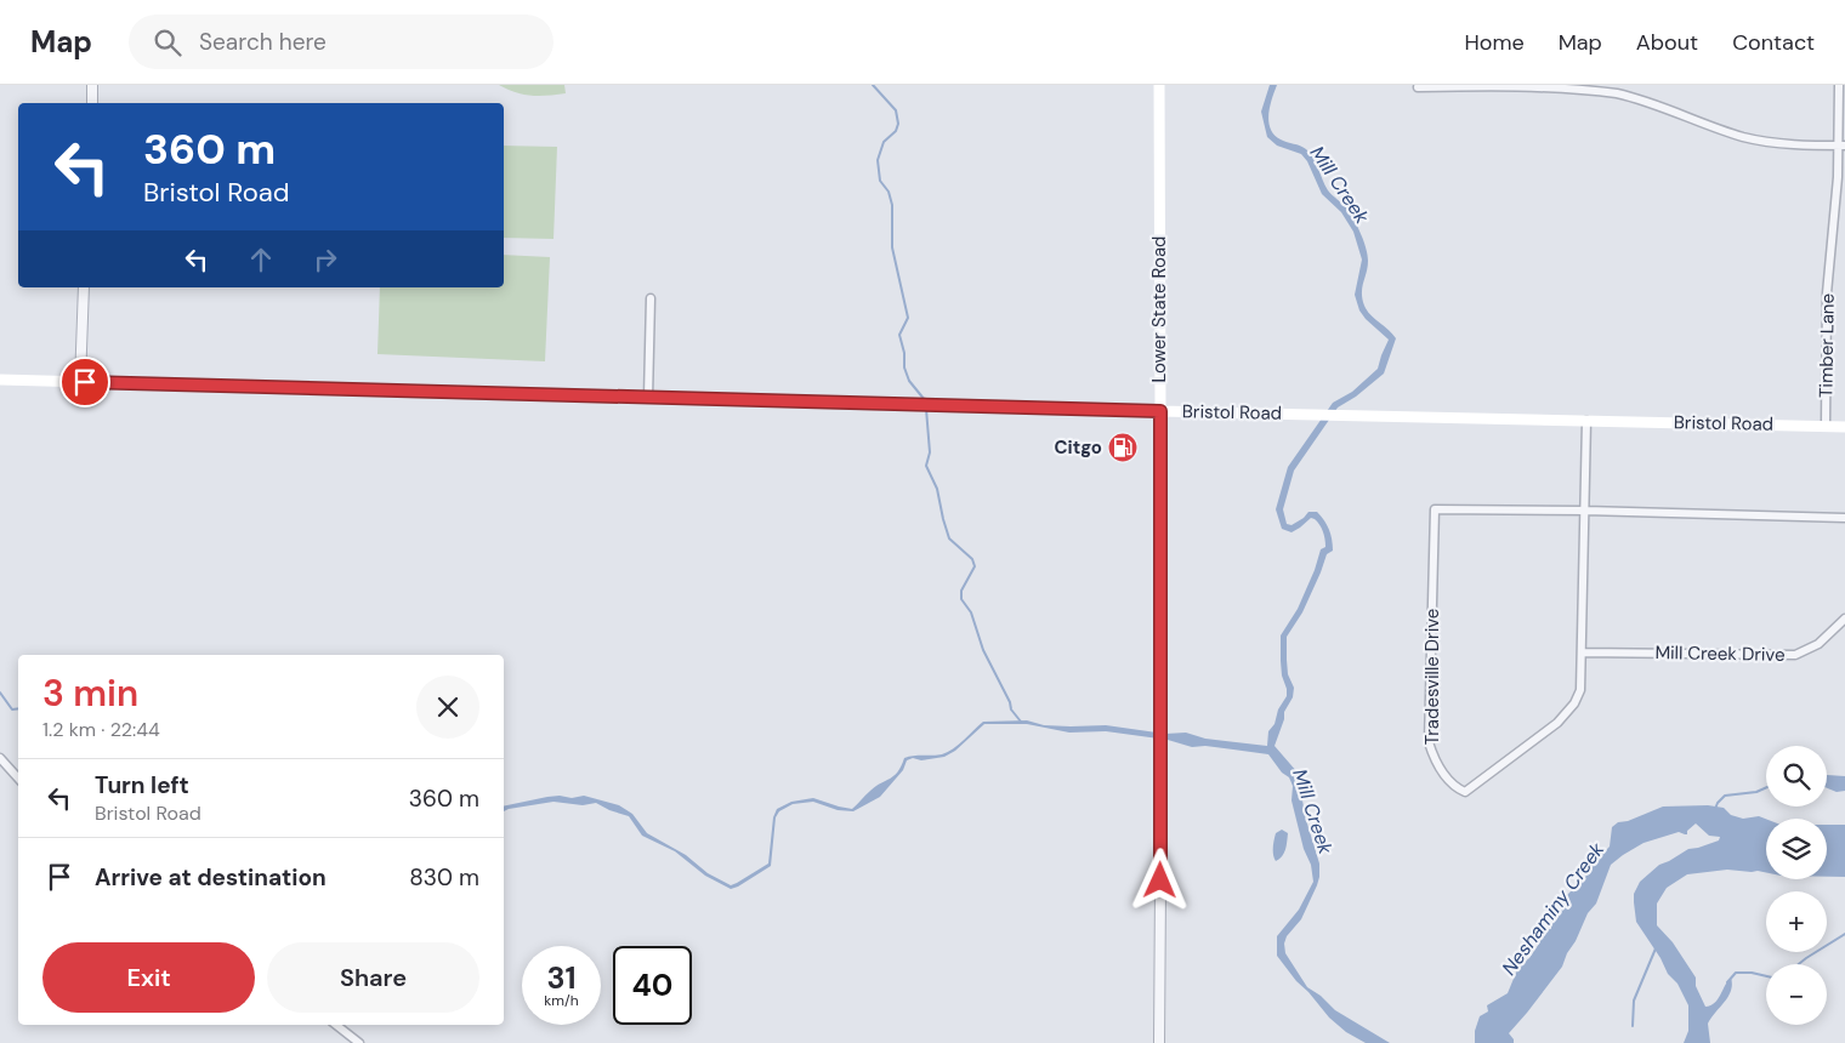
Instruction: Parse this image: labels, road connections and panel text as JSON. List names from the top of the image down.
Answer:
{
  "streets": {
    "main road": ["Lower State Road", "Bristol Road"],
    "street": ["Timber Lane", "Mill Creek Drive", "Tradesville Drive"]
  },
  "crossings": [
    ["Lower State Road", "Bristol Road"],
    ["Timber Lane", "Bristol Road"],
    ["Bristol Road", "Tradesville Drive"],
    ["Mill Creek Drive", "Tradesville Drive"]
  ],
  "water": ["Mill Creek", "Neshaminy Creek"],
  "places": {
    "fuel station": ["Citgo"]
  },
  "page": {
    "header": "Map",
    "search": "Search here",
    "nav": [
      "Home",
      "Map",
      "About",
      "Contact"
    ],
    "turn": ["360 m", "Bristol Road"],
    "heading": ["3 min", "1.2 km · 22:44"],
    "map_buttons": ["+", "−"],
    "list": [
      {
        "name": "Turn left",
        "note": "Bristol Road",
        "value": "360 m"
      },
      {
        "name": "Arrive at destination",
        "value": "830 m"
      }
    ],
    "buttons": ["Exit", "Share"],
    "speed": "31 km/h",
    "limit": "40"
  }
}
